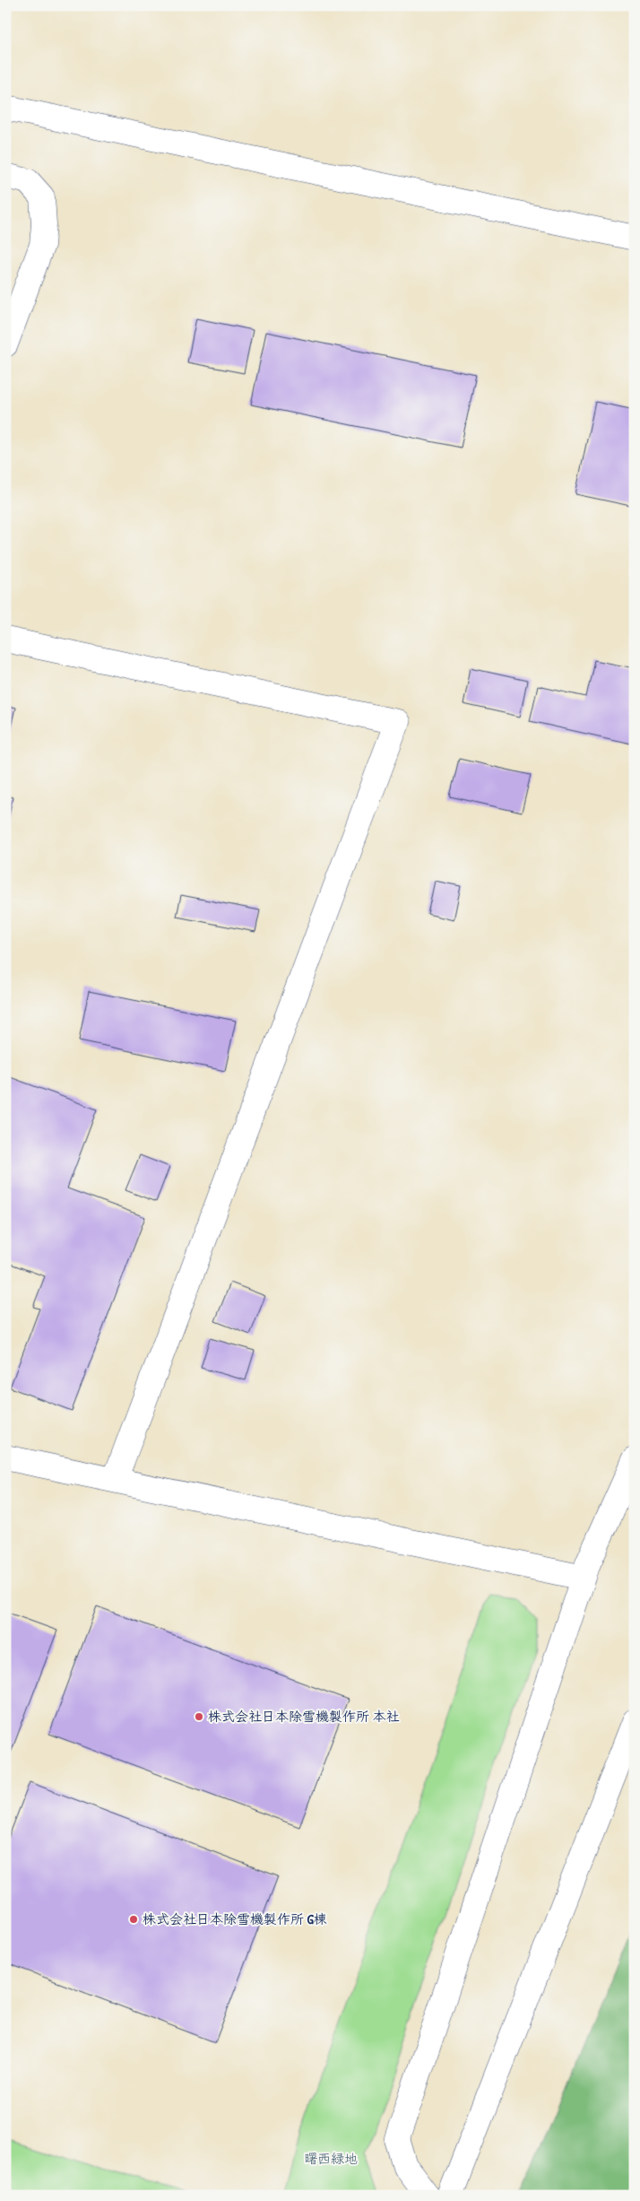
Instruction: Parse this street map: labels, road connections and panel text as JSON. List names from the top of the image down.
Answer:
{
  "parks": ["曙西緑地"],
  "places": ["株式会社日本除雪機製作所 本社", "株式会社日本除雪機製作所 G棟"]
}
